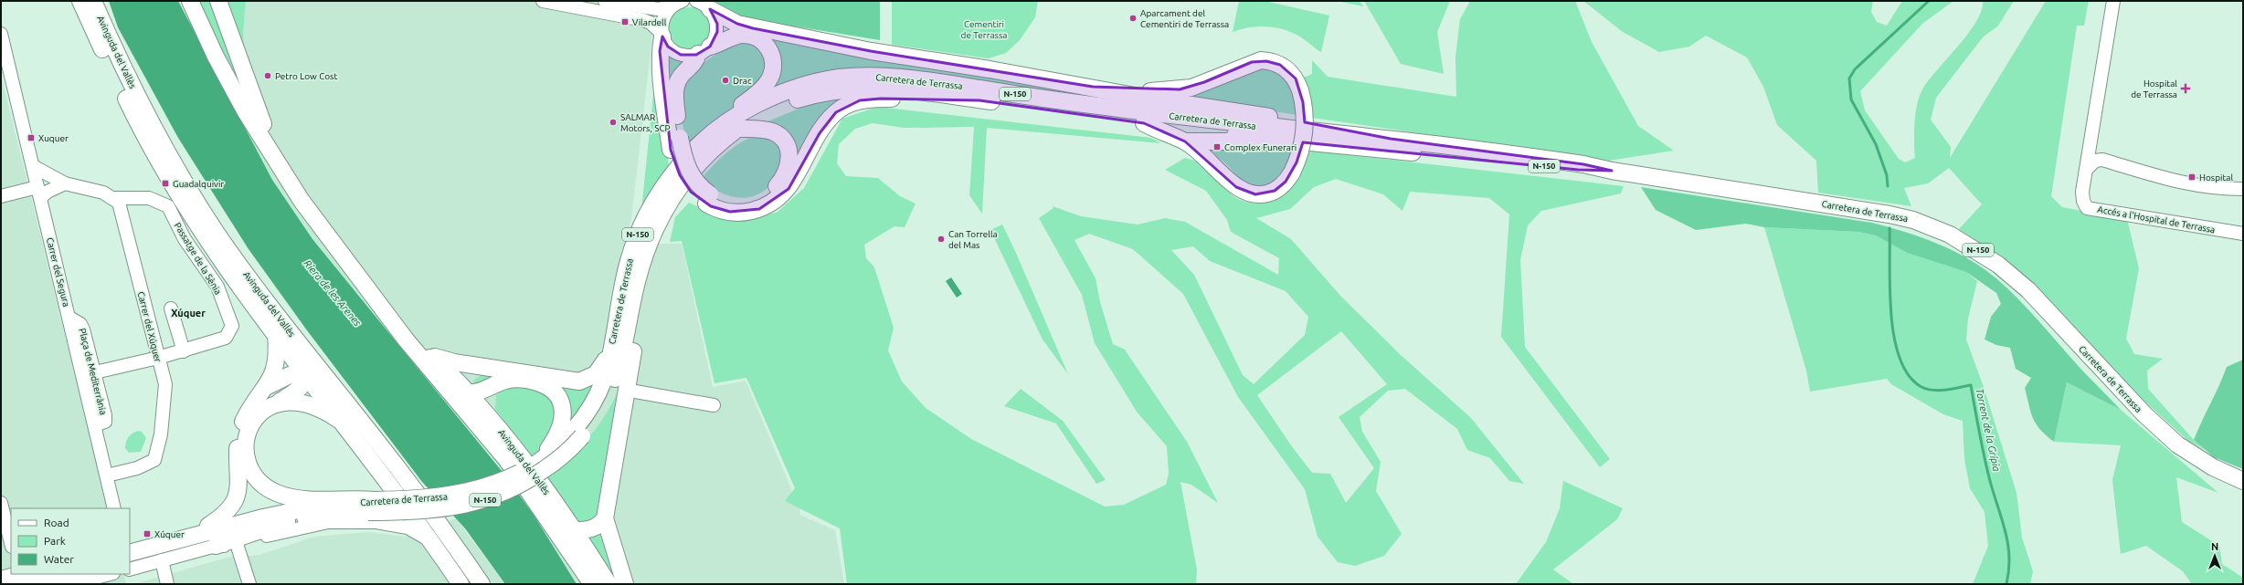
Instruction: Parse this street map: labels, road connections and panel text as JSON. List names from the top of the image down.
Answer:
{
  "streets": {
    "main road": ["Avinguda del Vallès", "Carretera de Terrassa", "N-150"],
    "street": [
      "Accés a l'Hospital de Terrassa",
      "Passatge de la Sènia",
      "Carrer del Segura",
      "Carrer del Xúquer",
      "Plaça de Mediterrània"
    ]
  },
  "crossings": [
    ["Passatge de la Sènia", "Carrer del Xúquer"],
    ["Passatge de la Sènia", "Plaça de Mediterrània"],
    ["Carrer del Segura", "Carrer del Xúquer"],
    ["Carrer del Segura", "Plaça de Mediterrània"]
  ],
  "districts": ["Xúquer"],
  "water": ["Riera de les Arenes", "Torrent de la Grípia"],
  "parks": ["Cementiri de Terrassa"],
  "places": {
    "other": [
      "Aparcament del Cementiri de Terrassa",
      "Petro Low Cost",
      "Drac",
      "SALMAR Motors, SCP",
      "Can Torrella del Mas"
    ],
    "transit": [
      "Vilardell",
      "Xuquer",
      "Complex Funerari",
      "Hospital",
      "Guadalquivir",
      "Xúquer"
    ],
    "health": ["Hospital de Terrassa"]
  },
  "legend": ["Road", "Park", "Water"],
  "north": "top"
}
